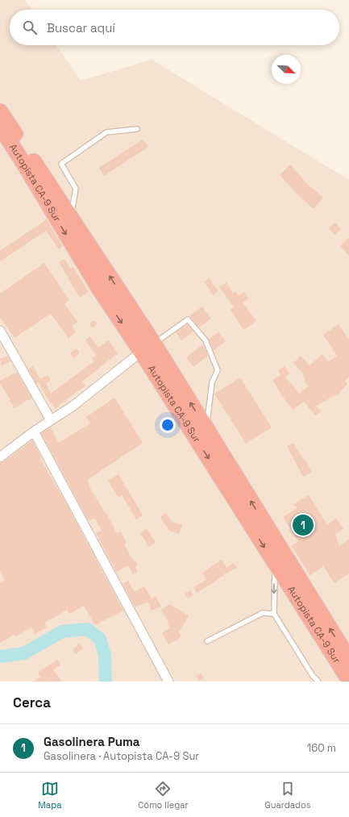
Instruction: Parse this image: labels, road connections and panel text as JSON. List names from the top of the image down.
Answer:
{
  "streets": {
    "highway": ["Autopista CA-9 Sur"]
  },
  "north": "bottom right",
  "page": {
    "search": "Buscar aquí",
    "pins": "1",
    "heading": "Cerca",
    "list": [
      {
        "mark": "1",
        "name": "Gasolinera Puma",
        "note": "Gasolinera · Autopista CA-9 Sur",
        "value": "160 m"
      }
    ],
    "nav": ["Mapa", "Cómo llegar", "Guardados"]
  }
}
